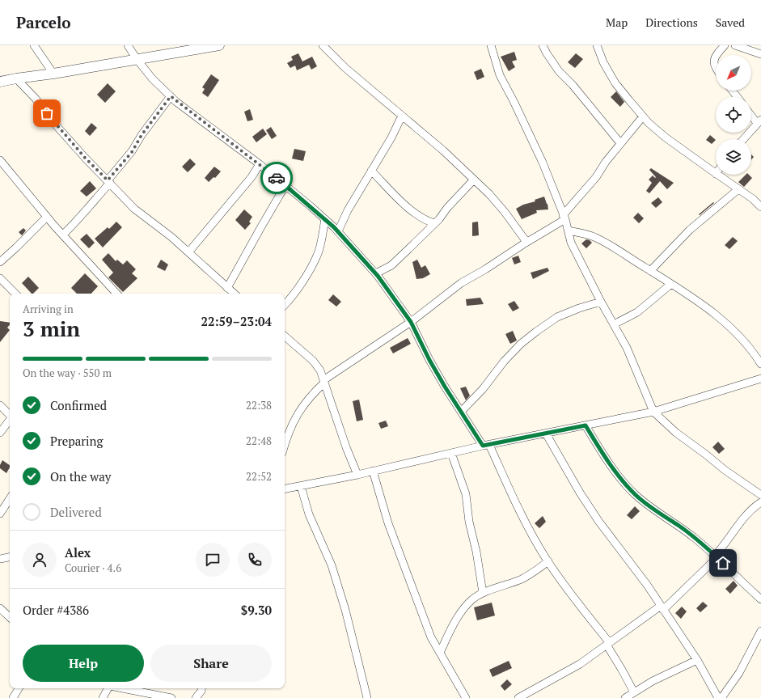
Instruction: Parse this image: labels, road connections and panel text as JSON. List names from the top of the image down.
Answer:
{
  "north": "bottom left",
  "page": {
    "header": "Parcelo",
    "nav": ["Map", "Directions", "Saved"],
    "heading": ["3 min", "Arriving in", "22:59–23:04"],
    "panel": [
      "Alex",
      "Courier · 4.6",
      "Order #4386",
      "$9.30"
    ],
    "bar": "On the way · 550 m",
    "list": [
      ["Confirmed", "22:38"],
      ["Preparing", "22:48"],
      ["On the way", "22:52"],
      "Delivered"
    ],
    "buttons": ["Help", "Share"]
  }
}
